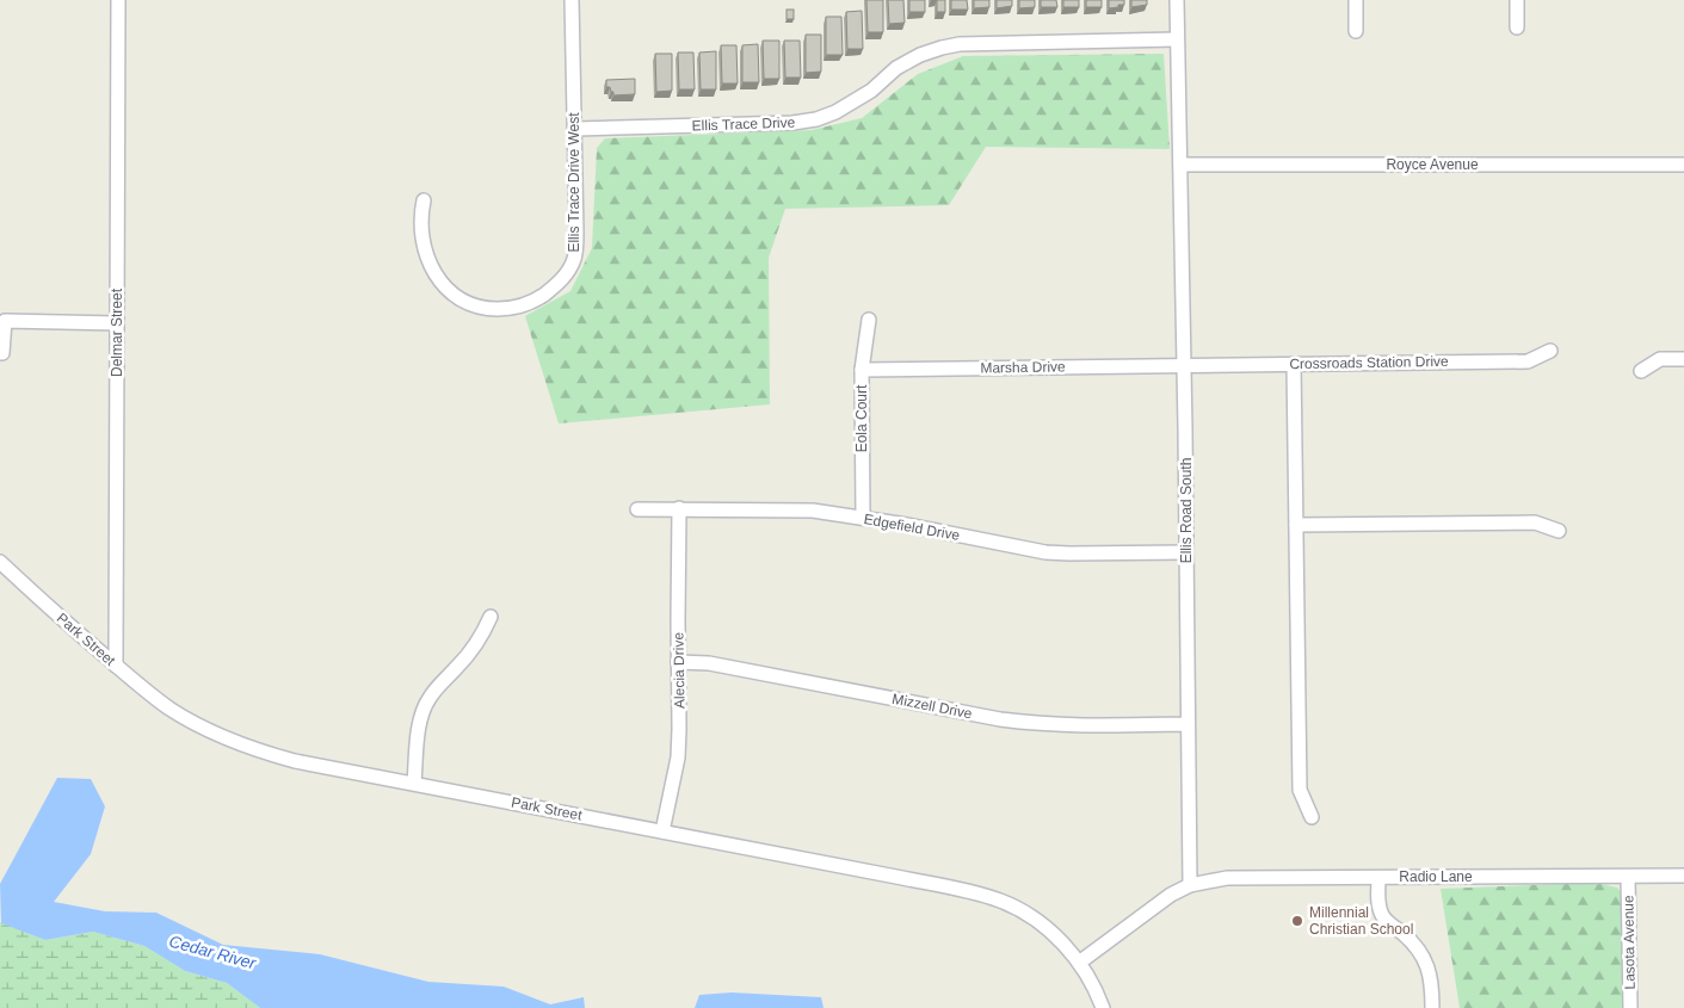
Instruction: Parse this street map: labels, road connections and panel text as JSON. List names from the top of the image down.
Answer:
{
  "streets": {
    "street": [
      "Ellis Trace Drive",
      "Royce Avenue",
      "Ellis Trace Drive West",
      "Delmar Street",
      "Crossroads Station Drive",
      "Marsha Drive",
      "Eola Court",
      "Ellis Road South",
      "Edgefield Drive",
      "Park Street",
      "Alecia Drive",
      "Mizzell Drive",
      "Radio Lane",
      "Lasota Avenue"
    ]
  },
  "crossings": [
    ["Ellis Trace Drive", "Ellis Trace Drive West"],
    ["Ellis Trace Drive", "Ellis Road South"],
    ["Royce Avenue", "Ellis Road South"],
    ["Delmar Street", "Park Street"],
    ["Crossroads Station Drive", "Marsha Drive"],
    ["Crossroads Station Drive", "Ellis Road South"],
    ["Marsha Drive", "Eola Court"],
    ["Marsha Drive", "Ellis Road South"],
    ["Eola Court", "Edgefield Drive"],
    ["Ellis Road South", "Edgefield Drive"],
    ["Ellis Road South", "Mizzell Drive"],
    ["Ellis Road South", "Radio Lane"],
    ["Edgefield Drive", "Alecia Drive"],
    ["Park Street", "Alecia Drive"],
    ["Alecia Drive", "Mizzell Drive"],
    ["Radio Lane", "Lasota Avenue"]
  ],
  "water": ["Cedar River"],
  "places": ["Millennial Christian School"]
}
